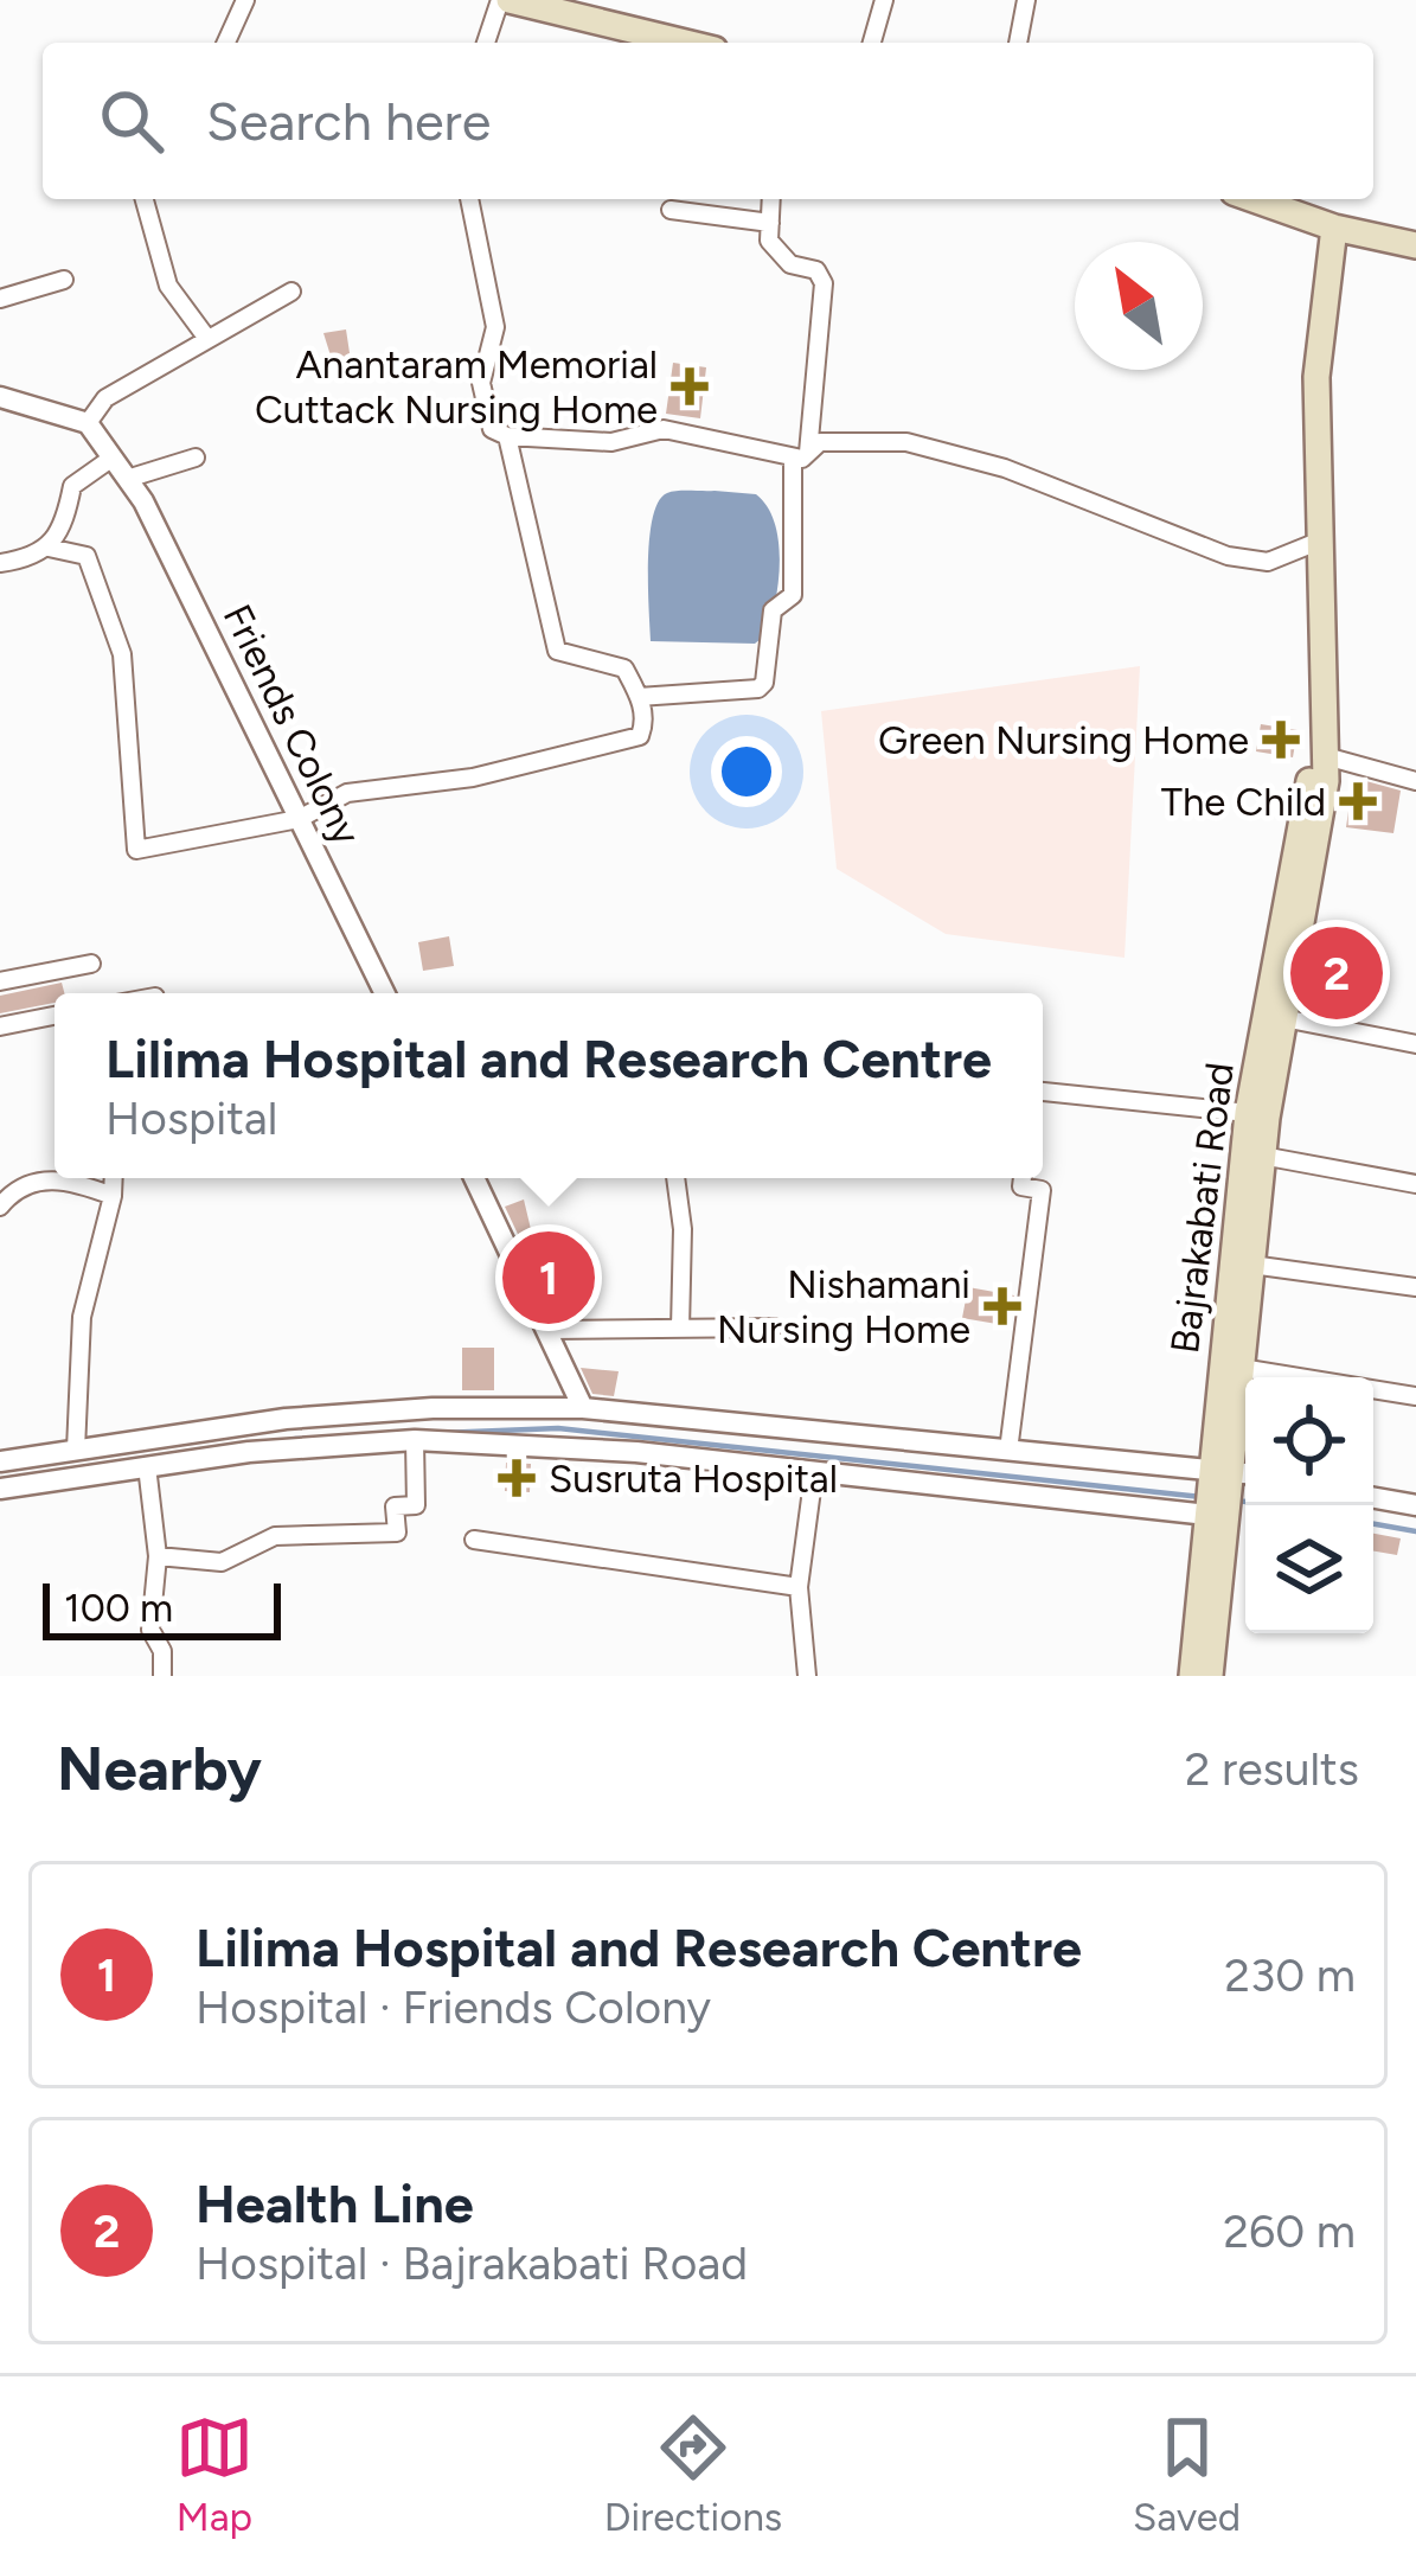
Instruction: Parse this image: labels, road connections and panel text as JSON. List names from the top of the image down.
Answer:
{
  "streets": {
    "main road": ["Bajrakabati Road"],
    "street": ["Friends Colony"]
  },
  "places": {
    "health": [
      "Anantaram Memorial Cuttack Nursing Home",
      "Green Nursing Home",
      "The Child",
      "Nishamani Nursing Home",
      "Susruta Hospital"
    ]
  },
  "scale_bar": "100 m",
  "north": "top left",
  "page": {
    "search": "Search here",
    "pins": ["2", "1"],
    "popup": ["Lilima Hospital and Research Centre", "Hospital"],
    "scale": "100 m",
    "heading": ["Nearby", "2 results"],
    "list": [
      {
        "mark": "1",
        "name": "Lilima Hospital and Research Centre",
        "note": "Hospital · Friends Colony",
        "value": "230 m"
      },
      {
        "mark": "2",
        "name": "Health Line",
        "note": "Hospital · Bajrakabati Road",
        "value": "260 m"
      }
    ],
    "nav": ["Map", "Directions", "Saved"]
  }
}
